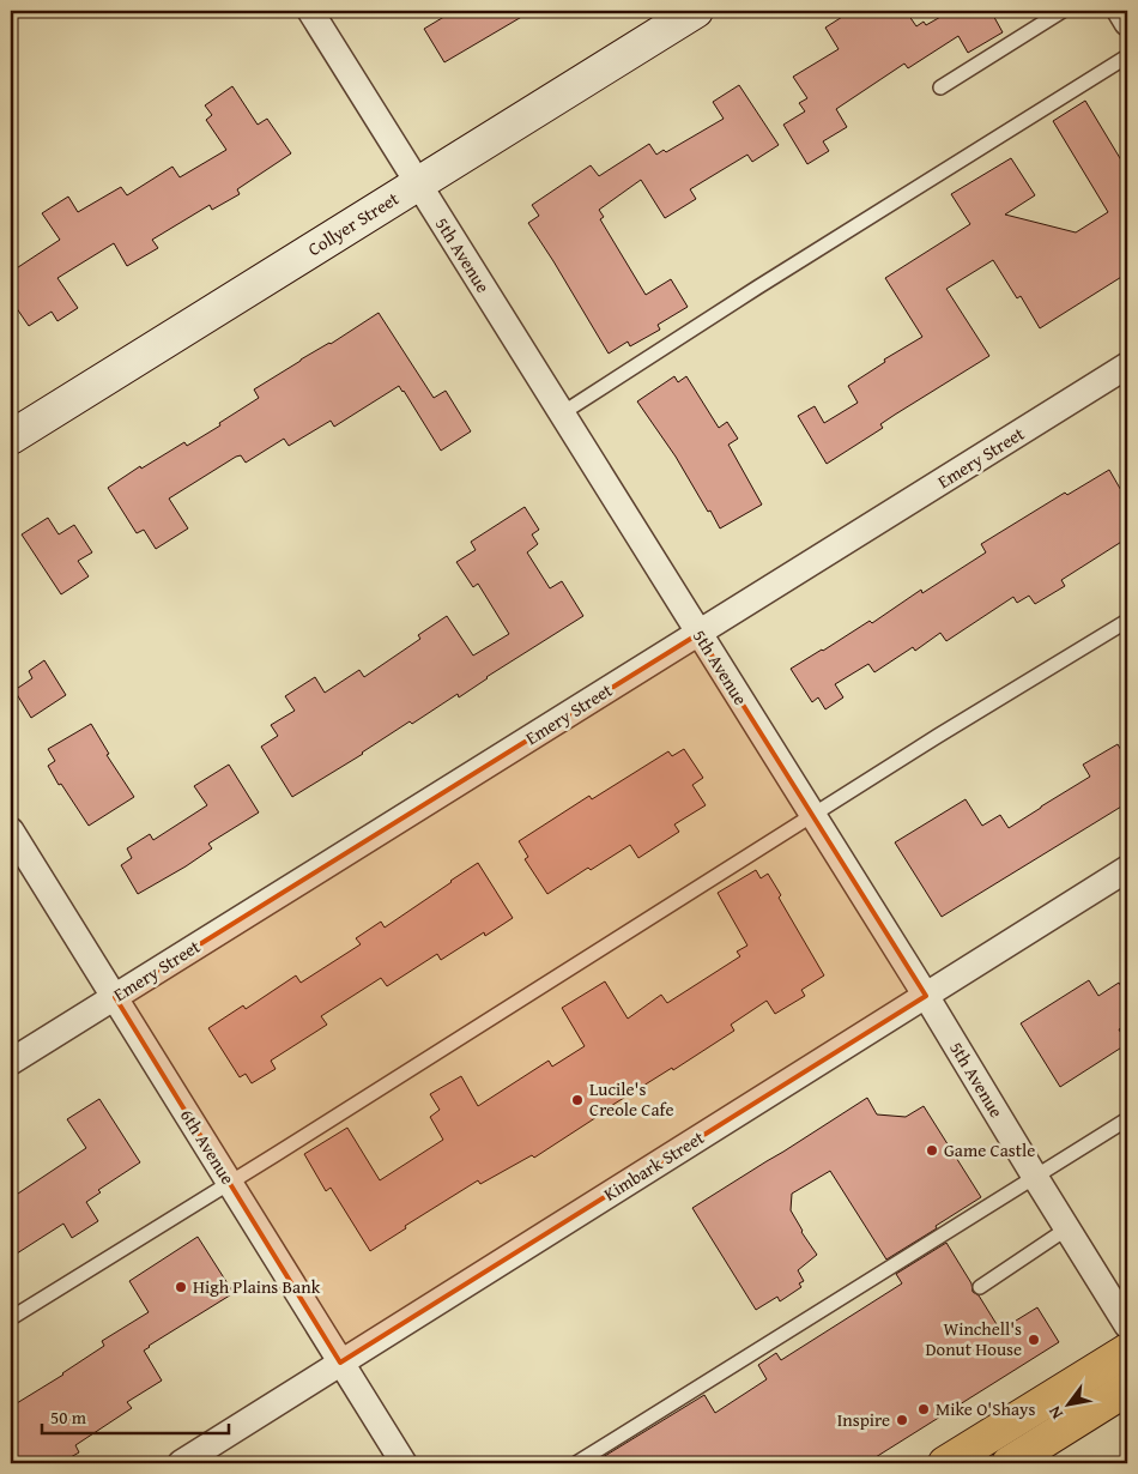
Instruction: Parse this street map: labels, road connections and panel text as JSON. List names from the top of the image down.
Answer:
{
  "streets": {
    "street": [
      "Collyer Street",
      "5th Avenue",
      "Emery Street",
      "6th Avenue",
      "Kimbark Street"
    ]
  },
  "crossings": [
    ["Collyer Street", "5th Avenue"],
    ["5th Avenue", "Emery Street"],
    ["5th Avenue", "Kimbark Street"],
    ["Emery Street", "6th Avenue"],
    ["6th Avenue", "Kimbark Street"]
  ],
  "places": [
    "Lucile's Creole Cafe",
    "Game Castle",
    "High Plains Bank",
    "Winchell's Donut House",
    "Mike O'Shays",
    "Inspire"
  ],
  "scale_bar": "50 m",
  "north": "bottom left"
}
